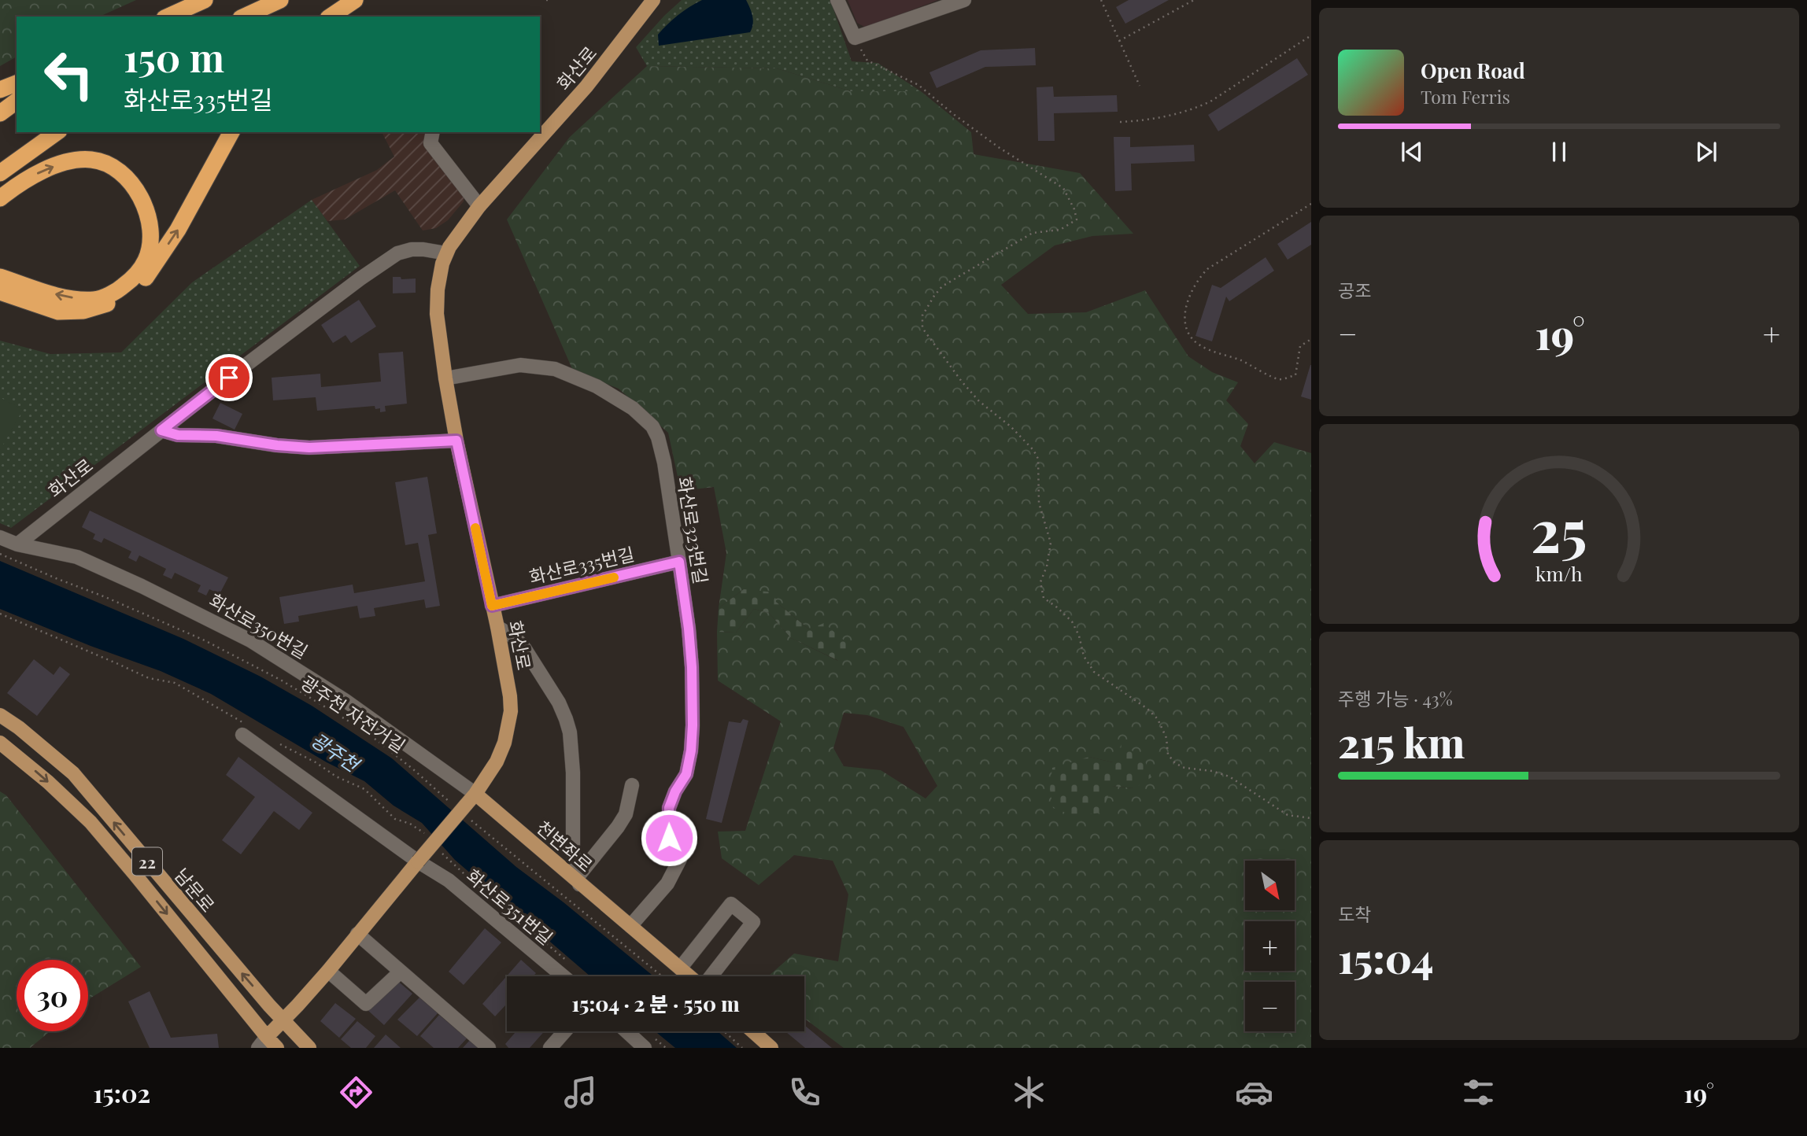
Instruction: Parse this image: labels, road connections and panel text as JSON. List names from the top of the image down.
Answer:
{
  "streets": {
    "main road": [
      "화산로",
      "천변좌로",
      "22",
      "남문로"
    ],
    "street": [
      "화산로323번길",
      "화산로335번길",
      "화산로350번길",
      "화산로351번길"
    ],
    "path": ["광주천 자전거길"]
  },
  "crossings": [
    ["화산로", "화산로323번길"],
    ["화산로", "화산로335번길"],
    ["화산로", "화산로350번길"],
    ["화산로", "광주천 자전거길"],
    ["화산로", "천변좌로"],
    ["화산로", "남문로"],
    ["화산로", "화산로351번길"],
    ["화산로323번길", "화산로335번길"],
    ["화산로350번길", "천변좌로"]
  ],
  "water": ["광주천"],
  "north": "bottom right",
  "page": {
    "turn": ["150 m", "화산로335번길"],
    "song": ["Open Road", "Tom Ferris"],
    "tile": [
      "공조",
      ["주행 가능 · 43%", "215 km"],
      ["도착", "15:04"]
    ],
    "heat": ["−", "19°", "+"],
    "map_buttons": ["+", "−"],
    "limit": "30",
    "trip": "15:04 · 2 분 · 550 m",
    "tabs": ["15:02", "19°"],
    "gauge": ["25", "km/h"]
  }
}
